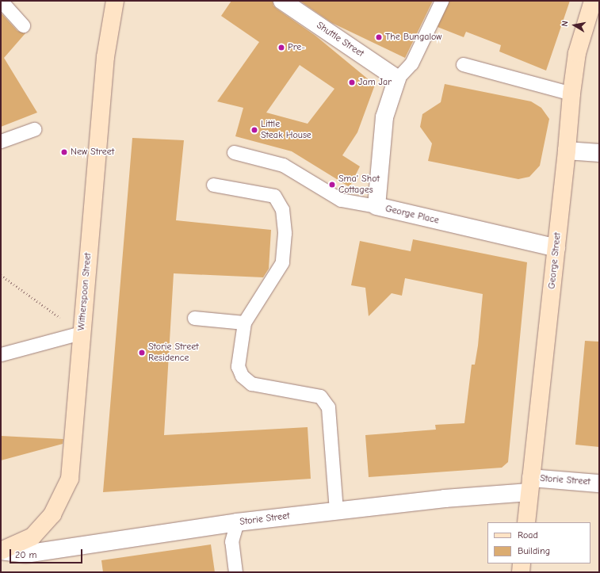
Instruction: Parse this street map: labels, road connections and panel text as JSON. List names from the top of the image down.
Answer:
{
  "streets": {
    "street": [
      "Shuttle Street",
      "George Place",
      "George Street",
      "Witherspoon Street",
      "Storie Street"
    ]
  },
  "crossings": [
    ["Shuttle Street", "George Place"],
    ["George Place", "George Street"],
    ["George Street", "Storie Street"],
    ["Witherspoon Street", "Storie Street"]
  ],
  "places": [
    "The Bungalow",
    "Pre-",
    "Jam Jar",
    "Little Steak House",
    "New Street",
    "Sma' Shot Cottages",
    "Storie Street Residence"
  ],
  "legend": ["Road", "Building"],
  "scale_bar": "20 m",
  "north": "left"
}
